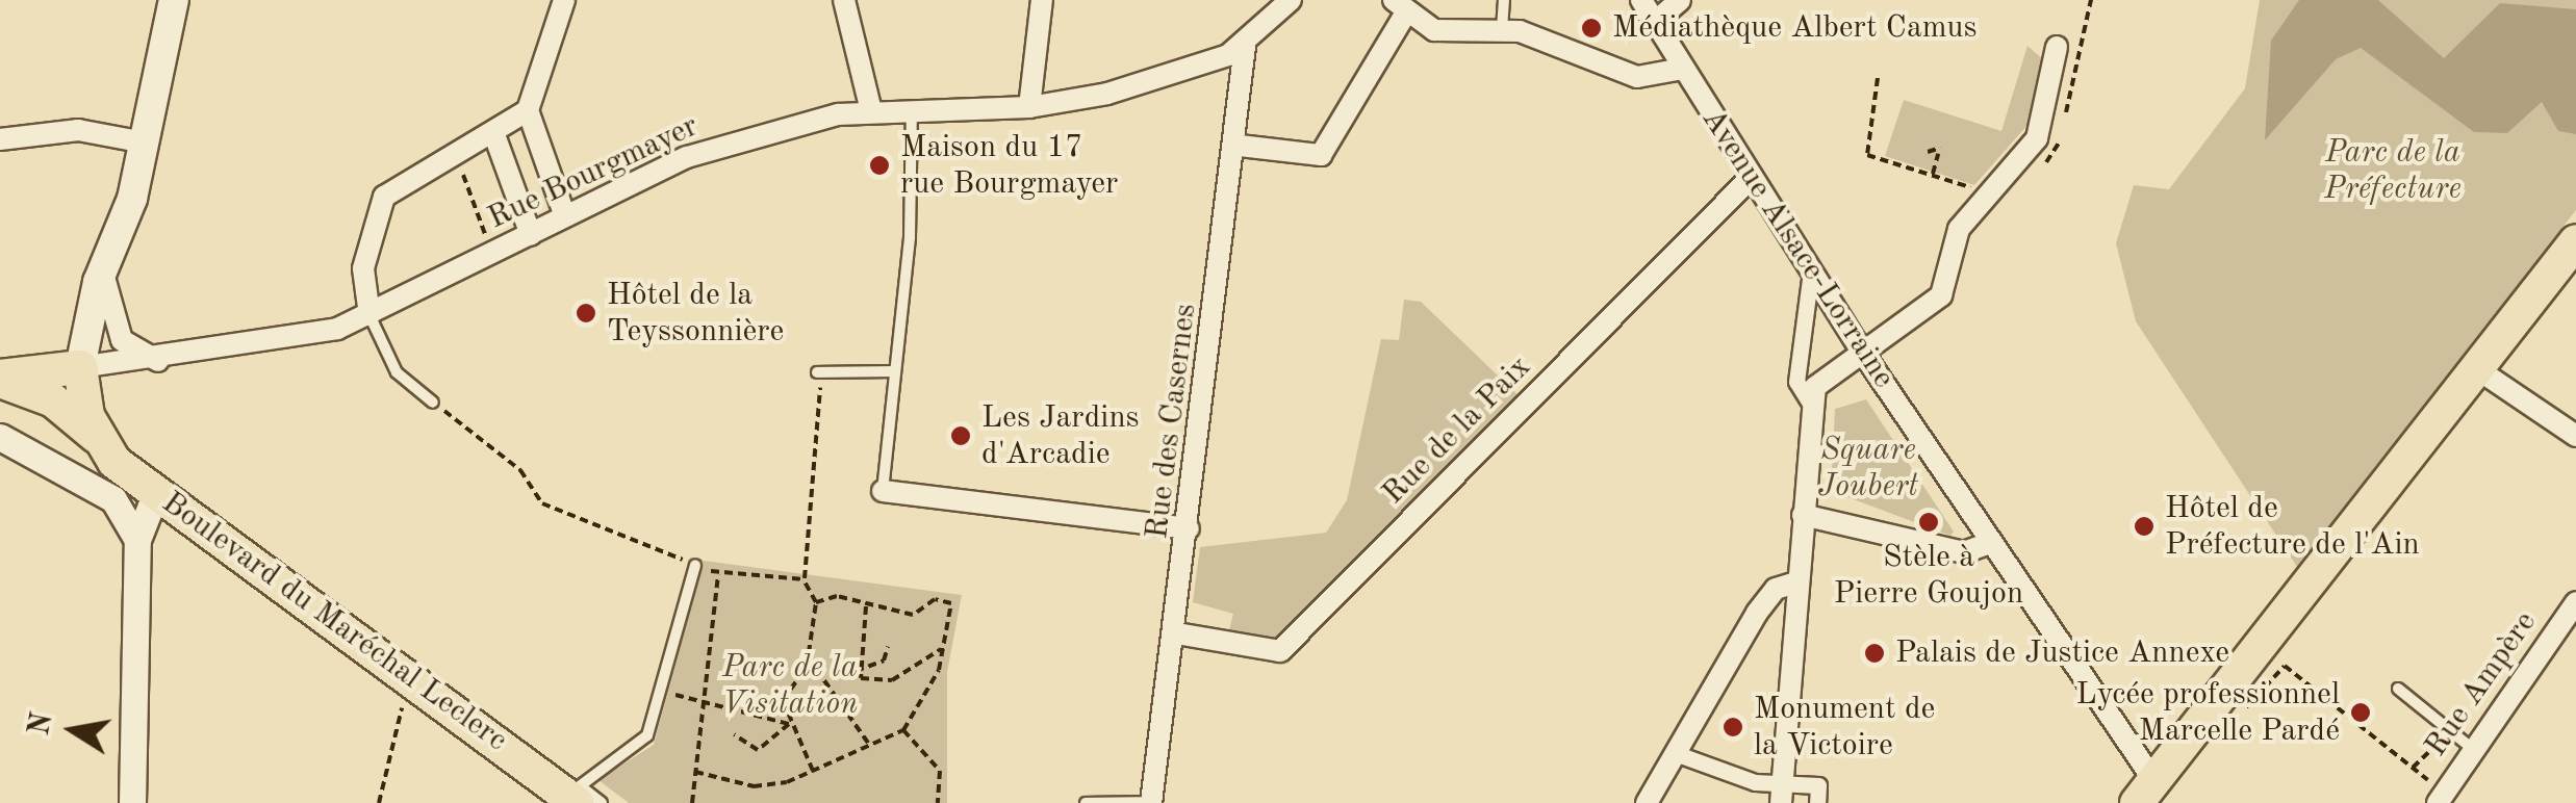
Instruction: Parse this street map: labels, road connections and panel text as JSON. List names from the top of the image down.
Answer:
{
  "streets": {
    "main road": ["Boulevard du Maréchal Leclerc"],
    "street": [
      "Rue Bourgmayer",
      "Avenue Alsace-Lorraine",
      "Rue des Casernes",
      "Rue de la Paix",
      "Rue Ampère"
    ]
  },
  "crossings": [
    ["Rue Bourgmayer", "Rue des Casernes"],
    ["Avenue Alsace-Lorraine", "Rue de la Paix"],
    ["Rue des Casernes", "Rue de la Paix"]
  ],
  "parks": ["Parc de la Préfecture", "Square Joubert", "Parc de la Visitation"],
  "places": [
    "Médiathèque Albert Camus",
    "Maison du 17 rue Bourgmayer",
    "Hôtel de la Teyssonnière",
    "Les Jardins d'Arcadie",
    "Stèle à Pierre Goujon",
    "Hôtel de Préfecture de l'Ain",
    "Palais de Justice Annexe",
    "Lycée professionnel Marcelle Pardé",
    "Monument de la Victoire"
  ],
  "north": "left"
}
